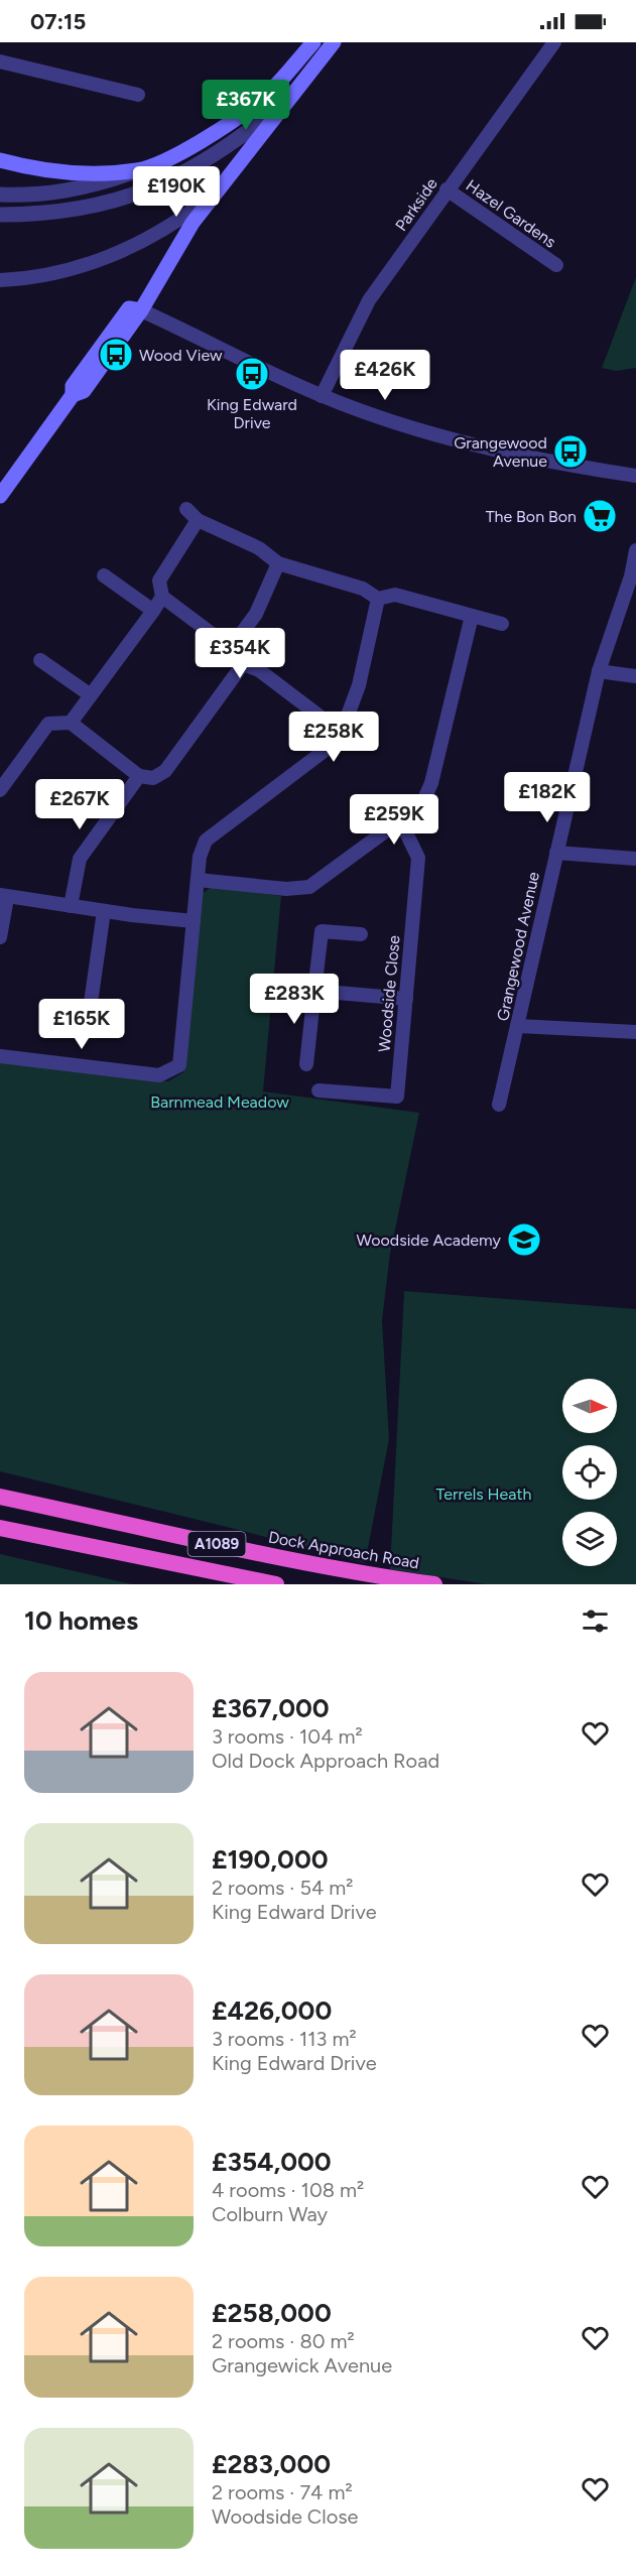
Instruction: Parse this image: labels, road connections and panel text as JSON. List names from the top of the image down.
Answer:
{
  "streets": {
    "highway": ["A1089", "Dock Approach Road"],
    "street": [
      "Parkside",
      "Hazel Gardens",
      "Grangewood Avenue",
      "Woodside Close"
    ]
  },
  "crossings": [
    ["Parkside", "Hazel Gardens"]
  ],
  "parks": ["Barnmead Meadow", "Terrels Heath"],
  "places": {
    "bus stop": ["Wood View", "King Edward Drive", "Grangewood Avenue"],
    "supermarket": ["The Bon Bon"],
    "school or university": ["Woodside Academy"]
  },
  "north": "right",
  "page": {
    "status": "07:15",
    "price": [
      "£367K",
      "£190K",
      "£426K",
      "£354K",
      "£258K",
      "£182K",
      "£267K",
      "£259K",
      "£283K",
      "£165K"
    ],
    "heading": "10 homes",
    "list": [
      {
        "name": "£367,000",
        "note": "3 rooms · 104 m² · Old Dock Approach Road"
      },
      {
        "name": "£190,000",
        "note": "2 rooms · 54 m² · King Edward Drive"
      },
      {
        "name": "£426,000",
        "note": "3 rooms · 113 m² · King Edward Drive"
      },
      {
        "name": "£354,000",
        "note": "4 rooms · 108 m² · Colburn Way"
      },
      {
        "name": "£258,000",
        "note": "2 rooms · 80 m² · Grangewick Avenue"
      },
      {
        "name": "£283,000",
        "note": "2 rooms · 74 m² · Woodside Close"
      }
    ]
  }
}
